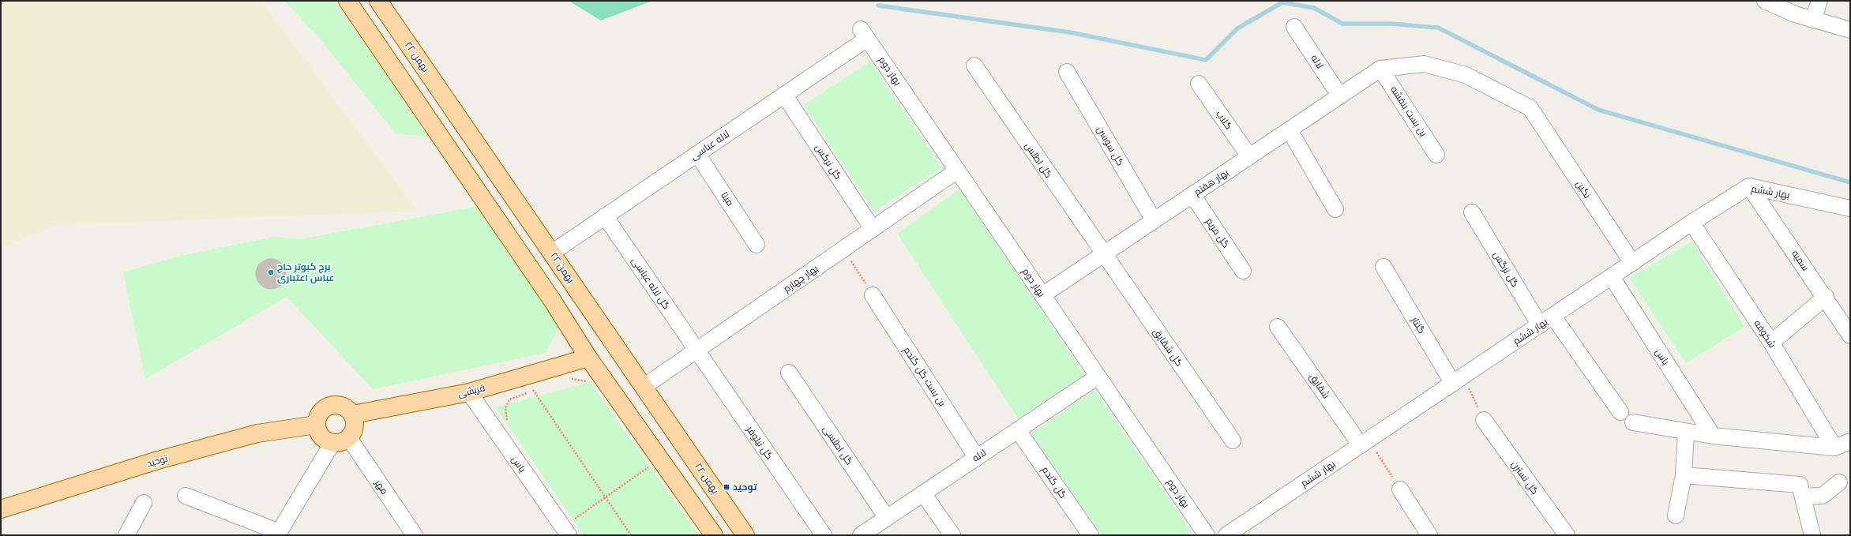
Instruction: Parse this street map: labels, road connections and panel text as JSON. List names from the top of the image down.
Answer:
{
  "streets": {
    "main road": ["۲۲ بهمن", "قریشی", "توحید"],
    "street": [
      "لاله",
      "بهار دوم",
      "بن بست بنفشه",
      "گلاب",
      "لاله عباسی",
      "گل سوسن",
      "گل اطلس",
      "گل نرگس",
      "بهار هفتم",
      "نگین",
      "بهار ششم",
      "مینا",
      "گل مریم",
      "سمیه",
      "بهار چهارم",
      "گل لاله عباسی",
      "گلنار",
      "شکوفه",
      "گل شقایق",
      "یاس",
      "بن بست گل گندم",
      "شقایق",
      "گل نیلوفر",
      "گل اطلسی",
      "گل نسترن",
      "گل گندم",
      "مهر"
    ]
  },
  "crossings": [
    ["۲۲ بهمن", "لاله عباسی"],
    ["۲۲ بهمن", "بهار چهارم"],
    ["لاله", "بهار دوم"],
    ["لاله", "بهار هفتم"],
    ["لاله", "بن بست گل گندم"],
    ["لاله", "گل اطلسی"],
    ["لاله", "گل گندم"],
    ["بهار دوم", "لاله عباسی"],
    ["بهار دوم", "بهار هفتم"],
    ["بهار دوم", "بهار چهارم"],
    ["بن بست بنفشه", "بهار هفتم"],
    ["بن بست بنفشه", "نگین"],
    ["گلاب", "بهار هفتم"],
    ["لاله عباسی", "گل نرگس"],
    ["لاله عباسی", "مینا"],
    ["لاله عباسی", "گل لاله عباسی"],
    ["گل سوسن", "بهار هفتم"],
    ["گل اطلس", "بهار هفتم"],
    ["گل اطلس", "گل شقایق"],
    ["گل نرگس", "بهار ششم"],
    ["گل نرگس", "بهار چهارم"],
    ["بهار هفتم", "نگین"],
    ["بهار هفتم", "گل مریم"],
    ["بهار هفتم", "گل شقایق"],
    ["نگین", "بهار ششم"],
    ["بهار ششم", "سمیه"],
    ["بهار ششم", "گلنار"],
    ["بهار ششم", "شکوفه"],
    ["بهار ششم", "یاس"],
    ["بهار ششم", "شقایق"],
    ["بهار چهارم", "گل لاله عباسی"],
    ["بهار چهارم", "گل نیلوفر"],
    ["گل لاله عباسی", "گل نیلوفر"],
    ["یاس", "قریشی"],
    ["قریشی", "توحید"],
    ["قریشی", "مهر"],
    ["توحید", "مهر"]
  ],
  "places": {
    "other": ["برج کبوتر حاج عباس اعتباری"],
    "transit": ["توحید"]
  }
}
